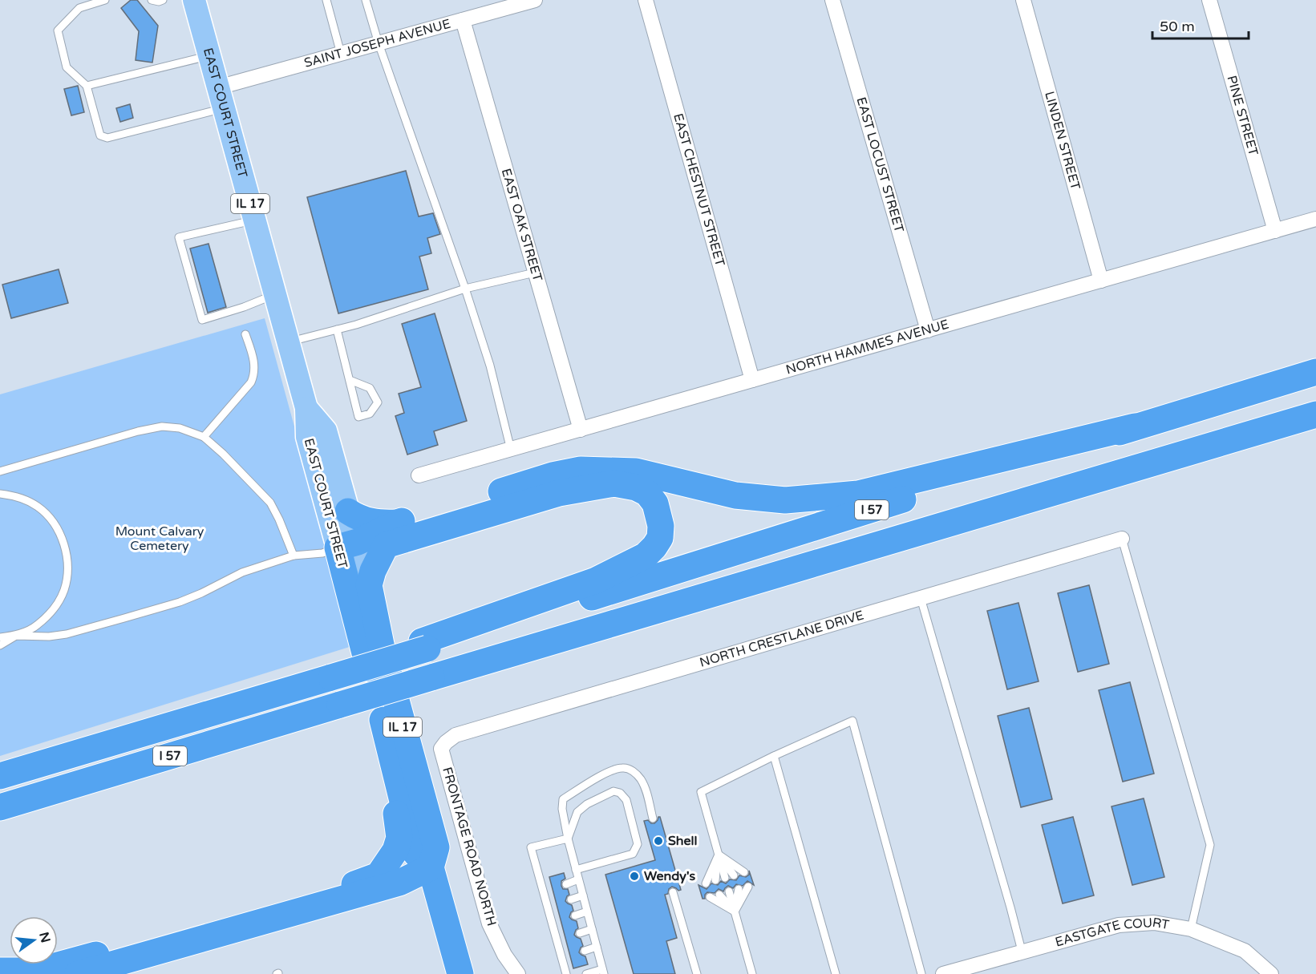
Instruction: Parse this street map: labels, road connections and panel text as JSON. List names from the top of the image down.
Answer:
{
  "streets": {
    "highway": ["EAST COURT STREET", "IL 17", "I 57"],
    "street": [
      "SAINT JOSEPH AVENUE",
      "PINE STREET",
      "LINDEN STREET",
      "EAST LOCUST STREET",
      "EAST CHESTNUT STREET",
      "EAST OAK STREET",
      "NORTH HAMMES AVENUE",
      "NORTH CRESTLANE DRIVE",
      "FRONTAGE ROAD NORTH",
      "EASTGATE COURT"
    ]
  },
  "crossings": [
    ["SAINT JOSEPH AVENUE", "EAST COURT STREET"],
    ["SAINT JOSEPH AVENUE", "EAST OAK STREET"],
    ["EAST COURT STREET", "IL 17"],
    ["PINE STREET", "NORTH HAMMES AVENUE"],
    ["LINDEN STREET", "NORTH HAMMES AVENUE"],
    ["EAST LOCUST STREET", "NORTH HAMMES AVENUE"],
    ["EAST CHESTNUT STREET", "NORTH HAMMES AVENUE"],
    ["EAST OAK STREET", "NORTH HAMMES AVENUE"],
    ["NORTH CRESTLANE DRIVE", "FRONTAGE ROAD NORTH"]
  ],
  "parks": ["Mount Calvary Cemetery"],
  "places": ["Shell", "Wendy's"],
  "scale_bar": "50 m",
  "north": "right"
}
